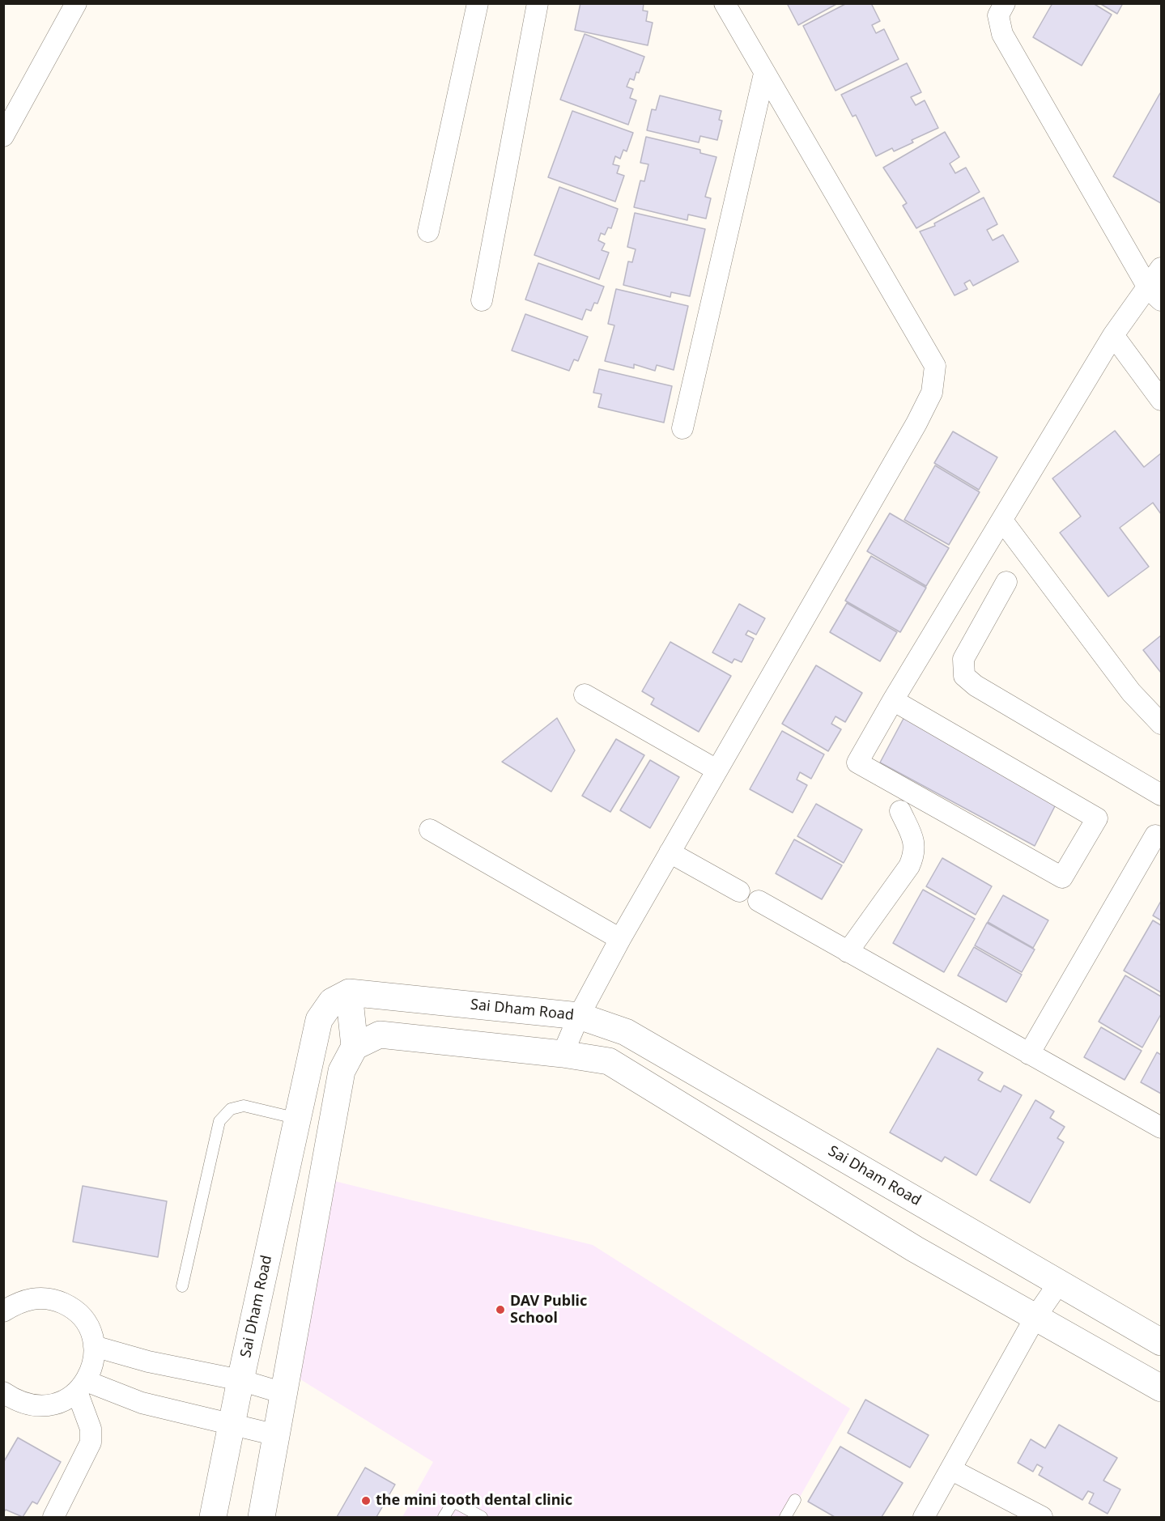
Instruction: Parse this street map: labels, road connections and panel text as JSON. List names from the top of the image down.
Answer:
{
  "streets": {
    "street": ["Sai Dham Road"]
  },
  "places": ["DAV Public School", "the mini tooth dental clinic"]
}
